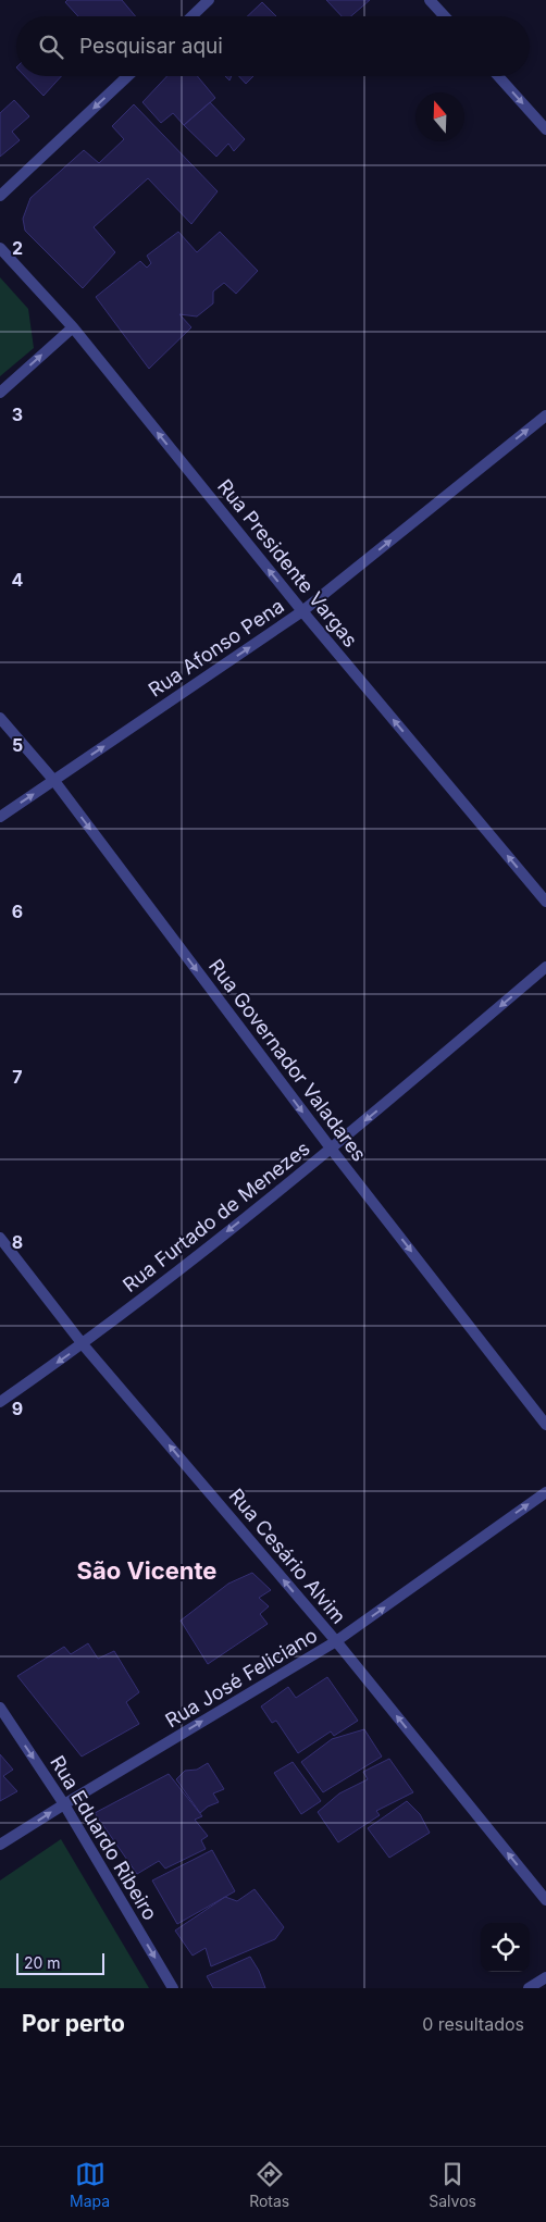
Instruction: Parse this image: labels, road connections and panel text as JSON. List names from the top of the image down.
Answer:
{
  "streets": {
    "street": [
      "Rua Presidente Vargas",
      "Rua Afonso Pena",
      "Rua Governador Valadares",
      "Rua Furtado de Menezes",
      "Rua Cesário Alvim",
      "Rua José Feliciano",
      "Rua Eduardo Ribeiro"
    ]
  },
  "crossings": [
    ["Rua Presidente Vargas", "Rua Afonso Pena"],
    ["Rua Afonso Pena", "Rua Governador Valadares"],
    ["Rua Governador Valadares", "Rua Furtado de Menezes"],
    ["Rua Furtado de Menezes", "Rua Cesário Alvim"],
    ["Rua Cesário Alvim", "Rua José Feliciano"],
    ["Rua José Feliciano", "Rua Eduardo Ribeiro"]
  ],
  "one_way": [
    "Rua Presidente Vargas",
    "Rua Afonso Pena",
    "Rua Governador Valadares",
    "Rua Furtado de Menezes",
    "Rua Cesário Alvim",
    "Rua José Feliciano",
    "Rua Eduardo Ribeiro"
  ],
  "districts": ["São Vicente"],
  "scale_bar": "20 m",
  "north": "top",
  "page": {
    "search": "Pesquisar aqui",
    "scale": "20 m",
    "heading": ["Por perto", "0 resultados"],
    "nav": ["Mapa", "Rotas", "Salvos"]
  },
  "grid": {
    "rows": [
      "2",
      "3",
      "4",
      "5",
      "6",
      "7",
      "8",
      "9"
    ]
  }
}
